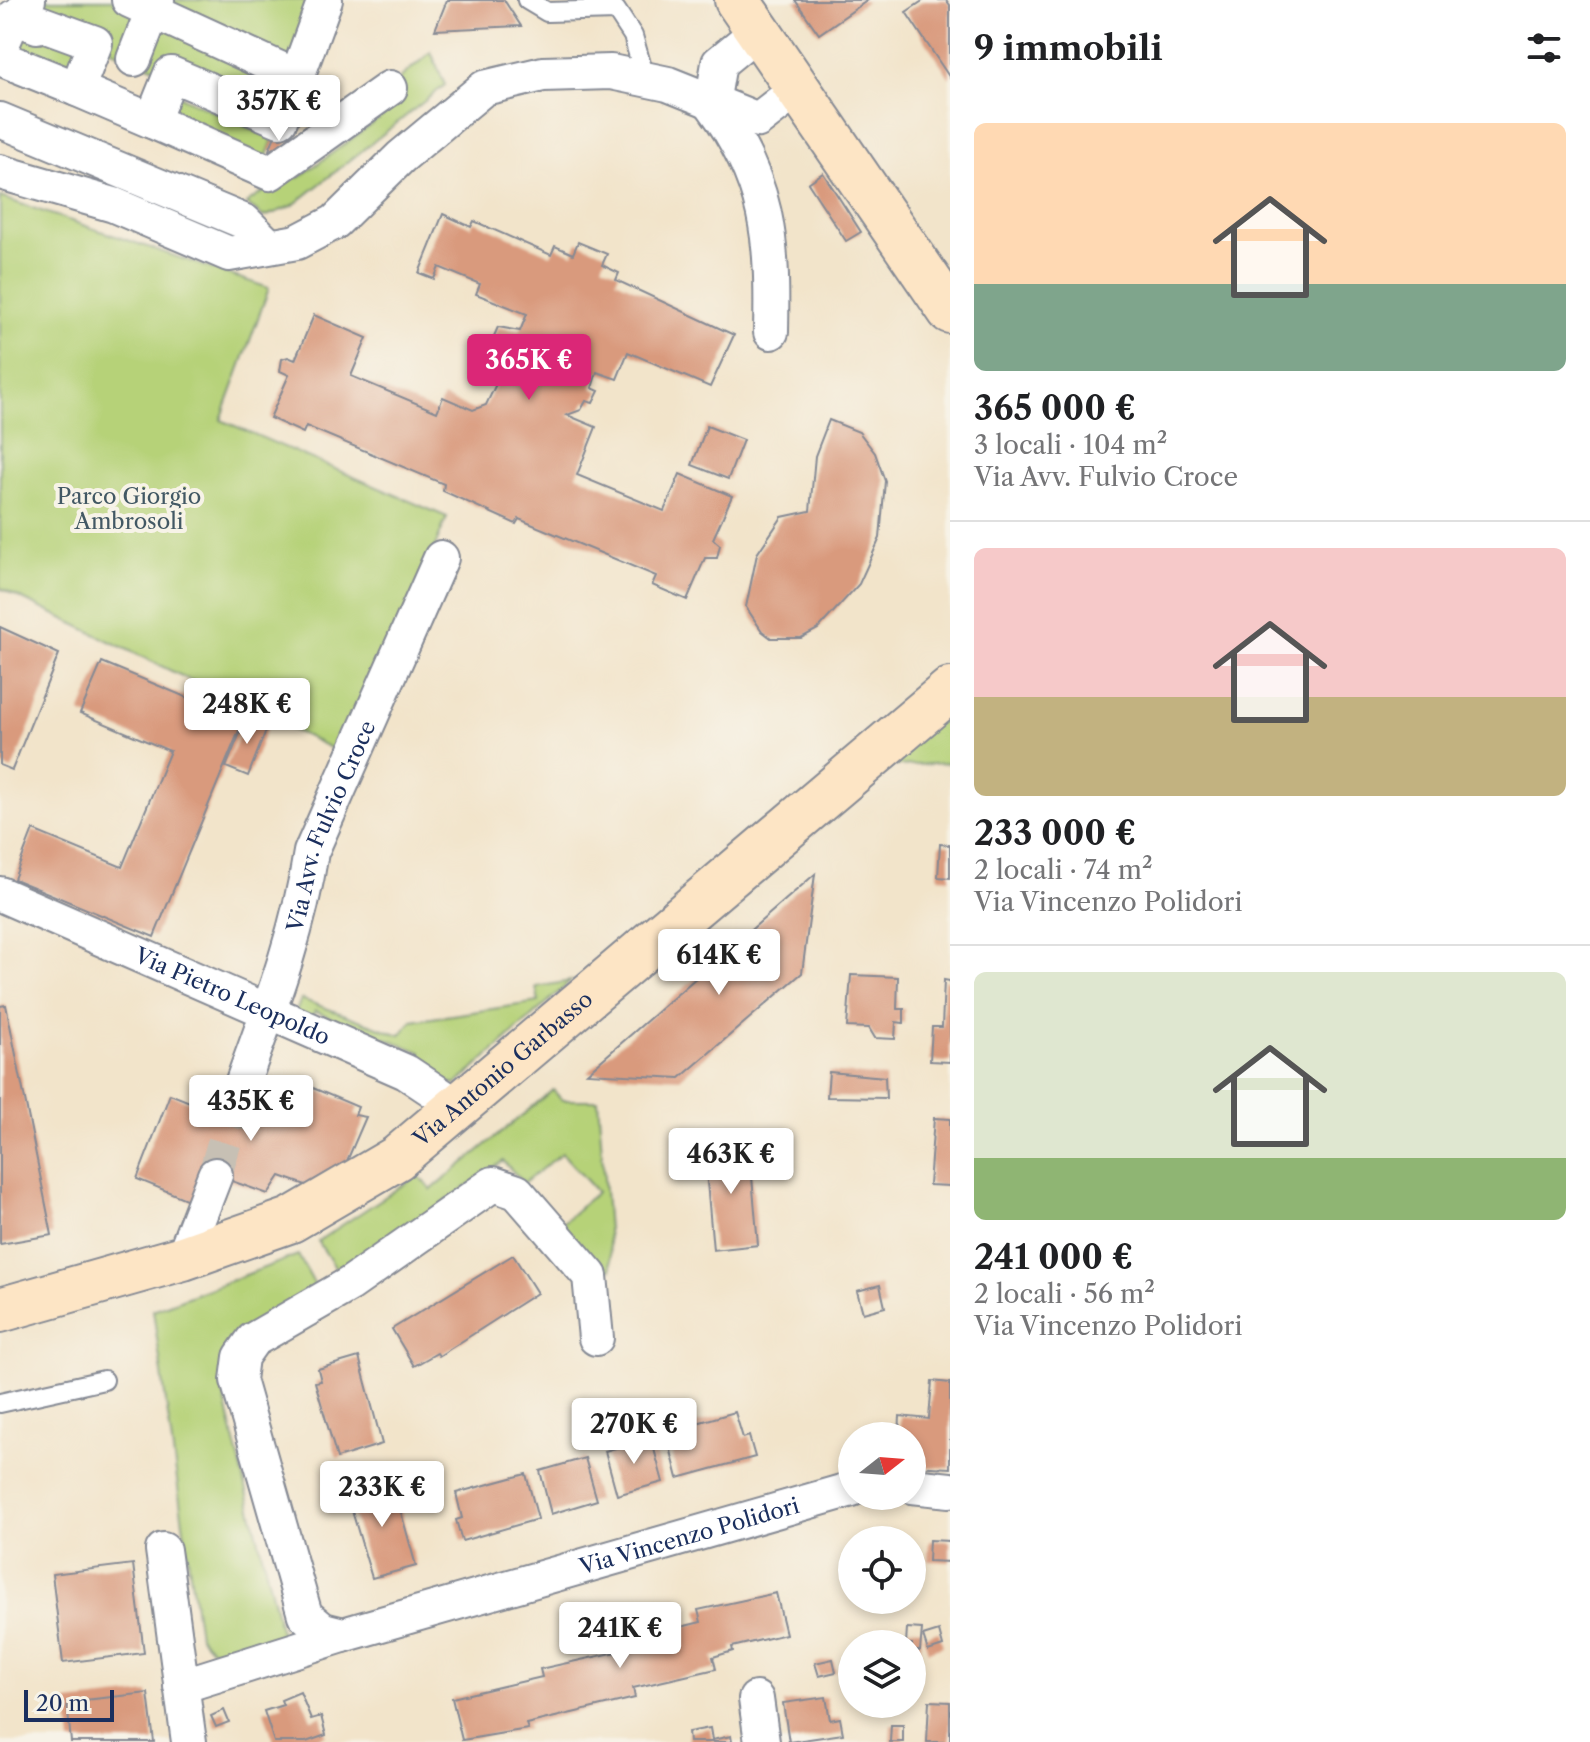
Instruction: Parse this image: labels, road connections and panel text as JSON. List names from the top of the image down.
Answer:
{
  "streets": {
    "street": [
      "Via Avv. Fulvio Croce",
      "Via Pietro Leopoldo",
      "Via Antonio Garbasso",
      "Via Vincenzo Polidori"
    ]
  },
  "crossings": [
    ["Via Avv. Fulvio Croce", "Via Pietro Leopoldo"],
    ["Via Pietro Leopoldo", "Via Antonio Garbasso"]
  ],
  "parks": ["Parco Giorgio Ambrosoli"],
  "scale_bar": "20 m",
  "north": "right",
  "page": {
    "heading": "9 immobili",
    "price": [
      "357K €",
      "365K €",
      "248K €",
      "614K €",
      "435K €",
      "463K €",
      "270K €",
      "233K €",
      "241K €"
    ],
    "list": [
      {
        "name": "365 000 €",
        "note": "3 locali · 104 m² · Via Avv. Fulvio Croce"
      },
      {
        "name": "233 000 €",
        "note": "2 locali · 74 m² · Via Vincenzo Polidori"
      },
      {
        "name": "241 000 €",
        "note": "2 locali · 56 m² · Via Vincenzo Polidori"
      }
    ],
    "scale": "20 m"
  }
}
